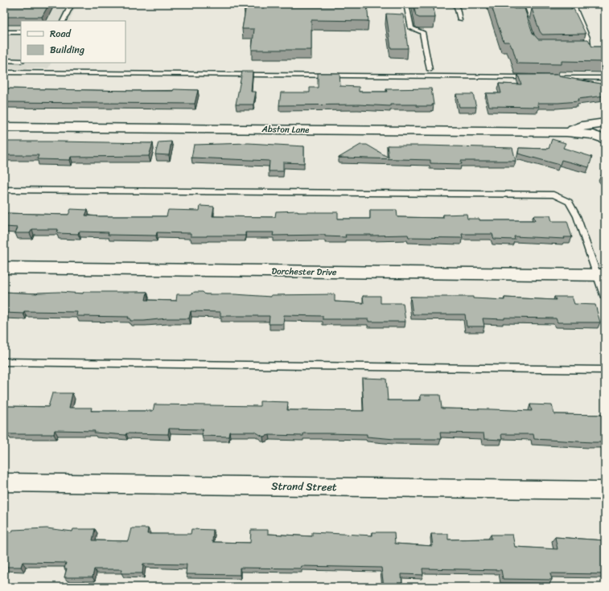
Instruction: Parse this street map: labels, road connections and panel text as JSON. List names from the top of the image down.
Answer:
{
  "streets": {
    "street": ["Abston Lane", "Dorchester Drive", "Strand Street"]
  },
  "legend": ["Road", "Building"]
}
